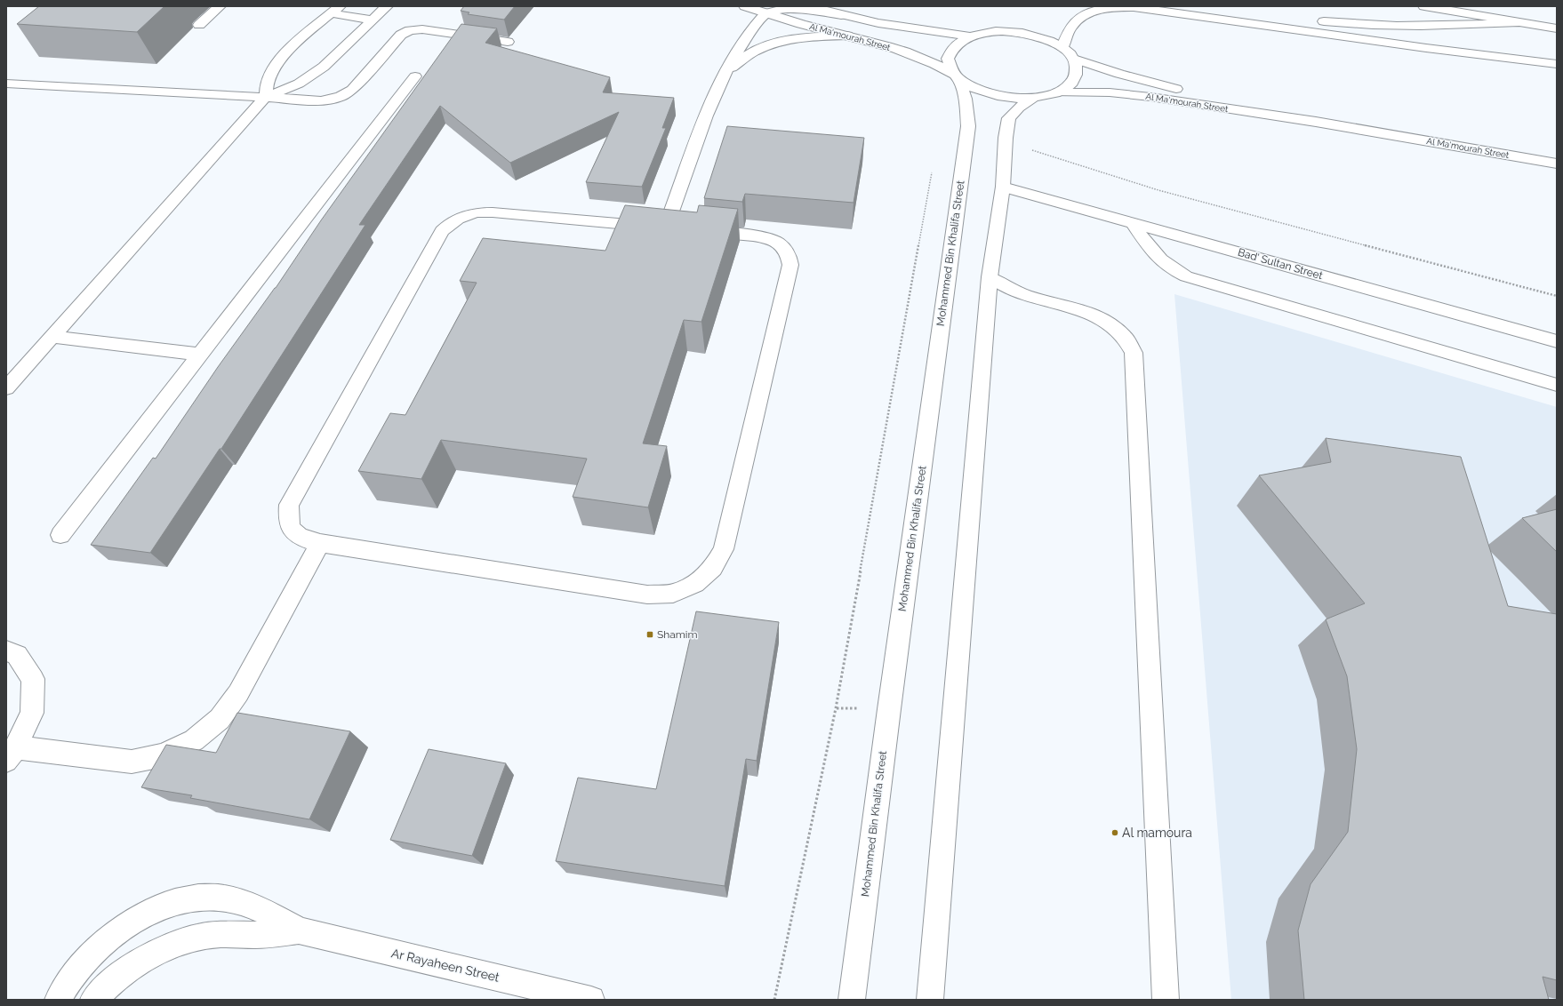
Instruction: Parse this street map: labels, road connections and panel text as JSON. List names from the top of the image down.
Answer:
{
  "streets": {
    "main road": [
      "Al Ma'mourah Street",
      "Mohammed Bin Khalifa Street",
      "Bad' Sultan Street",
      "Ar Rayaheen Street"
    ]
  },
  "crossings": [
    ["Al Ma'mourah Street", "Mohammed Bin Khalifa Street"]
  ],
  "places": {
    "transit": ["Shamim"],
    "other": ["Al mamoura"]
  }
}
